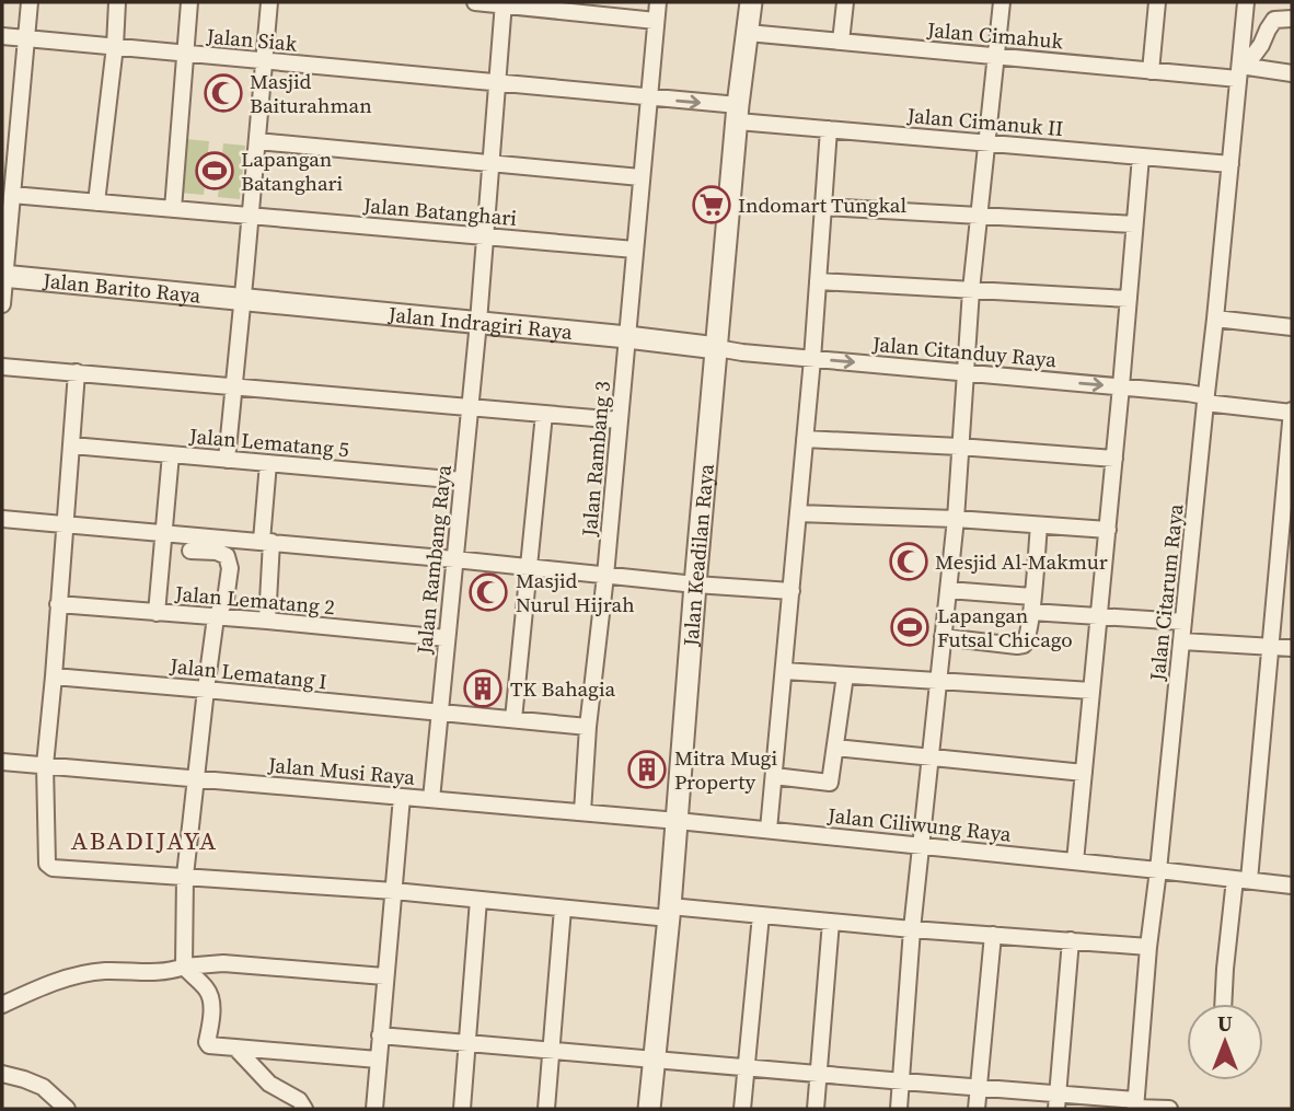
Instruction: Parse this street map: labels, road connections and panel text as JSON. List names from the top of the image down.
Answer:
{
  "streets": {
    "street": [
      "Jalan Cimahuk",
      "Jalan Siak",
      "Jalan Cimanuk II",
      "Jalan Batanghari",
      "Jalan Barito Raya",
      "Jalan Indragiri Raya",
      "Jalan Citanduy Raya",
      "Jalan Lematang 5",
      "Jalan Rambang 3",
      "Jalan Keadilan Raya",
      "Jalan Rambang Raya",
      "Jalan Citarum Raya",
      "Jalan Lematang 2",
      "Jalan Lematang I",
      "Jalan Musi Raya",
      "Jalan Ciliwung Raya"
    ]
  },
  "crossings": [
    ["Jalan Cimahuk", "Jalan Keadilan Raya"],
    ["Jalan Cimahuk", "Jalan Citarum Raya"],
    ["Jalan Siak", "Jalan Cimanuk II"],
    ["Jalan Siak", "Jalan Rambang 3"],
    ["Jalan Siak", "Jalan Rambang Raya"],
    ["Jalan Cimanuk II", "Jalan Rambang 3"],
    ["Jalan Cimanuk II", "Jalan Keadilan Raya"],
    ["Jalan Cimanuk II", "Jalan Citarum Raya"],
    ["Jalan Batanghari", "Jalan Rambang 3"],
    ["Jalan Batanghari", "Jalan Rambang Raya"],
    ["Jalan Barito Raya", "Jalan Indragiri Raya"],
    ["Jalan Indragiri Raya", "Jalan Citanduy Raya"],
    ["Jalan Indragiri Raya", "Jalan Rambang 3"],
    ["Jalan Indragiri Raya", "Jalan Keadilan Raya"],
    ["Jalan Indragiri Raya", "Jalan Rambang Raya"],
    ["Jalan Citanduy Raya", "Jalan Keadilan Raya"],
    ["Jalan Citanduy Raya", "Jalan Citarum Raya"],
    ["Jalan Lematang 5", "Jalan Rambang Raya"],
    ["Jalan Rambang 3", "Jalan Lematang I"],
    ["Jalan Rambang 3", "Jalan Musi Raya"],
    ["Jalan Keadilan Raya", "Jalan Musi Raya"],
    ["Jalan Keadilan Raya", "Jalan Ciliwung Raya"],
    ["Jalan Rambang Raya", "Jalan Lematang 2"],
    ["Jalan Rambang Raya", "Jalan Lematang I"],
    ["Jalan Rambang Raya", "Jalan Musi Raya"],
    ["Jalan Citarum Raya", "Jalan Ciliwung Raya"],
    ["Jalan Musi Raya", "Jalan Ciliwung Raya"]
  ],
  "districts": ["ABADIJAYA"],
  "places": {
    "mosque": ["Masjid Baiturahman", "Mesjid Al-Makmur", "Masjid Nurul Hijrah"],
    "sports": ["Lapangan Batanghari", "Lapangan Futsal Chicago"],
    "supermarket": ["Indomart Tungkal"],
    "building": ["TK Bahagia", "Mitra Mugi Property"]
  },
  "north": "top"
}
